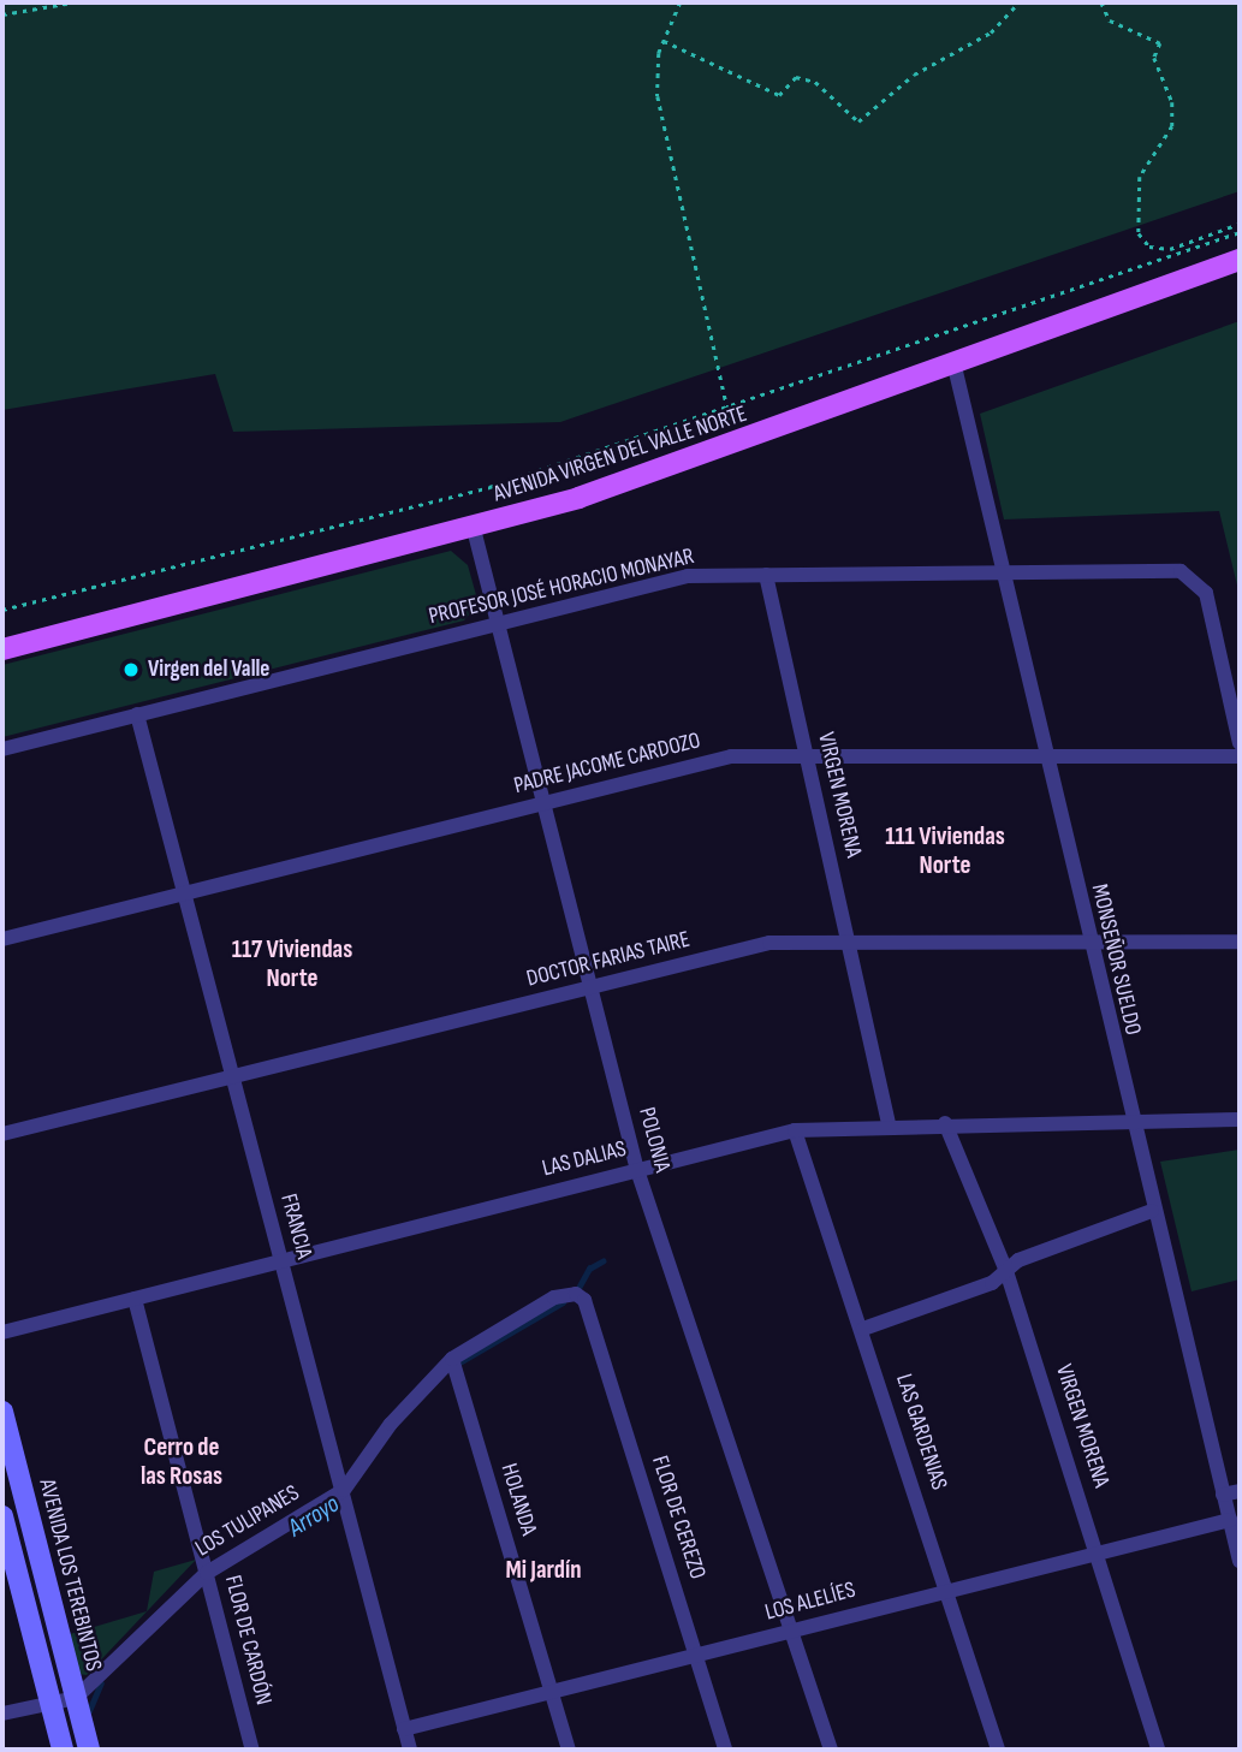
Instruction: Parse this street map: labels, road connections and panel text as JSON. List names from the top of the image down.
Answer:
{
  "streets": {
    "main road": ["AVENIDA VIRGEN DEL VALLE NORTE", "AVENIDA LOS TEREBINTOS"],
    "street": [
      "PROFESOR JOSÉ HORACIO MONAYAR",
      "PADRE JACOME CARDOZO",
      "VIRGEN MORENA",
      "DOCTOR FARIAS TAIRE",
      "MONSEÑOR SUELDO",
      "POLONIA",
      "LAS DALIAS",
      "FRANCIA",
      "LAS GARDENIAS",
      "HOLANDA",
      "FLOR DE CEREZO",
      "LOS TULIPANES",
      "LOS ALELÍES",
      "FLOR DE CARDÓN"
    ]
  },
  "crossings": [
    ["AVENIDA VIRGEN DEL VALLE NORTE", "MONSEÑOR SUELDO"],
    ["AVENIDA VIRGEN DEL VALLE NORTE", "POLONIA"],
    ["PROFESOR JOSÉ HORACIO MONAYAR", "VIRGEN MORENA"],
    ["PROFESOR JOSÉ HORACIO MONAYAR", "MONSEÑOR SUELDO"],
    ["PROFESOR JOSÉ HORACIO MONAYAR", "POLONIA"],
    ["PROFESOR JOSÉ HORACIO MONAYAR", "FRANCIA"],
    ["PADRE JACOME CARDOZO", "VIRGEN MORENA"],
    ["PADRE JACOME CARDOZO", "MONSEÑOR SUELDO"],
    ["PADRE JACOME CARDOZO", "POLONIA"],
    ["PADRE JACOME CARDOZO", "FRANCIA"],
    ["VIRGEN MORENA", "DOCTOR FARIAS TAIRE"],
    ["VIRGEN MORENA", "LAS DALIAS"],
    ["VIRGEN MORENA", "LOS ALELÍES"],
    ["DOCTOR FARIAS TAIRE", "MONSEÑOR SUELDO"],
    ["DOCTOR FARIAS TAIRE", "POLONIA"],
    ["DOCTOR FARIAS TAIRE", "FRANCIA"],
    ["MONSEÑOR SUELDO", "LAS DALIAS"],
    ["MONSEÑOR SUELDO", "LOS ALELÍES"],
    ["POLONIA", "LAS DALIAS"],
    ["POLONIA", "LOS ALELÍES"],
    ["LAS DALIAS", "FRANCIA"],
    ["LAS DALIAS", "LAS GARDENIAS"],
    ["LAS DALIAS", "FLOR DE CARDÓN"],
    ["FRANCIA", "LOS TULIPANES"],
    ["FRANCIA", "LOS ALELÍES"],
    ["LAS GARDENIAS", "LOS ALELÍES"],
    ["HOLANDA", "LOS TULIPANES"],
    ["HOLANDA", "LOS ALELÍES"],
    ["FLOR DE CEREZO", "LOS TULIPANES"],
    ["FLOR DE CEREZO", "LOS ALELÍES"],
    ["LOS TULIPANES", "AVENIDA LOS TEREBINTOS"],
    ["LOS TULIPANES", "FLOR DE CARDÓN"]
  ],
  "districts": [
    "111 Viviendas Norte",
    "117 Viviendas Norte",
    "Cerro de las Rosas",
    "Mi Jardín"
  ],
  "water": ["Arroyo"],
  "places": ["Virgen del Valle"]
}
